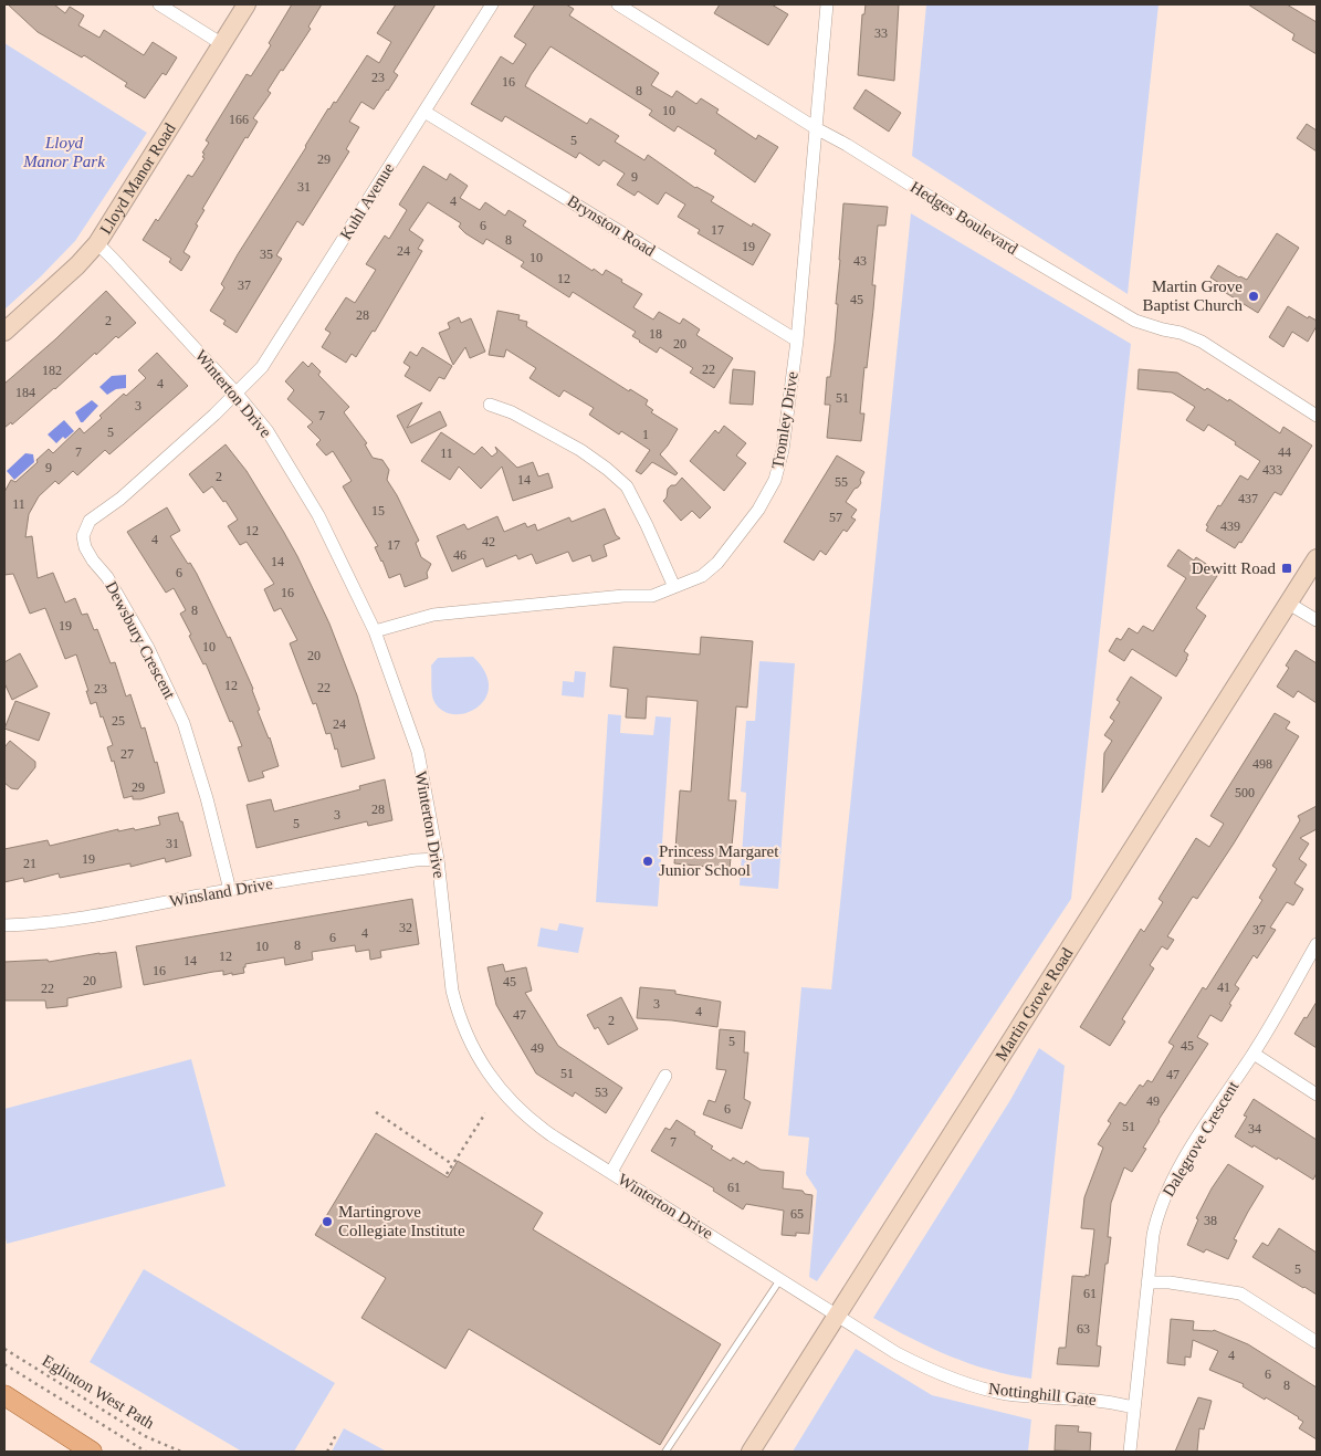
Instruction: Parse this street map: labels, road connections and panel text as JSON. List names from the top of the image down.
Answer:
{
  "streets": {
    "main road": ["Lloyd Manor Road", "Martin Grove Road"],
    "street": [
      "Kuhl Avenue",
      "Hedges Boulevard",
      "Brynston Road",
      "Winterton Drive",
      "Tromley Drive",
      "Dewsbury Crescent",
      "Winsland Drive",
      "Dalegrove Crescent",
      "Nottinghill Gate"
    ],
    "path": ["Eglinton West Path"]
  },
  "crossings": [
    ["Lloyd Manor Road", "Winterton Drive"],
    ["Kuhl Avenue", "Brynston Road"],
    ["Kuhl Avenue", "Winterton Drive"],
    ["Kuhl Avenue", "Dewsbury Crescent"],
    ["Hedges Boulevard", "Tromley Drive"],
    ["Brynston Road", "Tromley Drive"],
    ["Winterton Drive", "Tromley Drive"],
    ["Winterton Drive", "Dewsbury Crescent"],
    ["Winterton Drive", "Winsland Drive"],
    ["Winterton Drive", "Martin Grove Road"],
    ["Winterton Drive", "Nottinghill Gate"],
    ["Dewsbury Crescent", "Winsland Drive"],
    ["Martin Grove Road", "Nottinghill Gate"],
    ["Dalegrove Crescent", "Nottinghill Gate"]
  ],
  "parks": ["Lloyd Manor Park"],
  "places": {
    "other": ["Martin Grove Baptist Church", "Princess Margaret Junior School", "Martingrove Collegiate Institute"],
    "transit": ["Dewitt Road"]
  },
  "house_numbers": [
    "33",
    "23",
    "16",
    "8",
    "10",
    "166",
    "5",
    "29",
    "9",
    "31",
    "4",
    "6",
    "17",
    "8",
    "19",
    "24",
    "35",
    "10",
    "43",
    "12",
    "37",
    "45",
    "28",
    "2",
    "18",
    "20",
    "22",
    "182",
    "4",
    "184",
    "51",
    "3",
    "7",
    "5",
    "1",
    "7",
    "44",
    "11",
    "9",
    "433",
    "2",
    "14",
    "55",
    "437",
    "11",
    "15",
    "57",
    "439",
    "12",
    "4",
    "42",
    "17",
    "46",
    "14",
    "6",
    "16",
    "8",
    "19",
    "10",
    "20",
    "12",
    "22",
    "23",
    "25",
    "24",
    "27",
    "498",
    "29",
    "500",
    "28",
    "3",
    "5",
    "31",
    "19",
    "21",
    "32",
    "37",
    "4",
    "6",
    "8",
    "10",
    "12",
    "14",
    "16",
    "20",
    "45",
    "41",
    "22",
    "3",
    "4",
    "47",
    "2",
    "5",
    "45",
    "49",
    "51",
    "47",
    "53",
    "49",
    "6",
    "51",
    "34",
    "7",
    "61",
    "65",
    "38",
    "5",
    "61",
    "63",
    "4",
    "6",
    "8"
  ]
}
